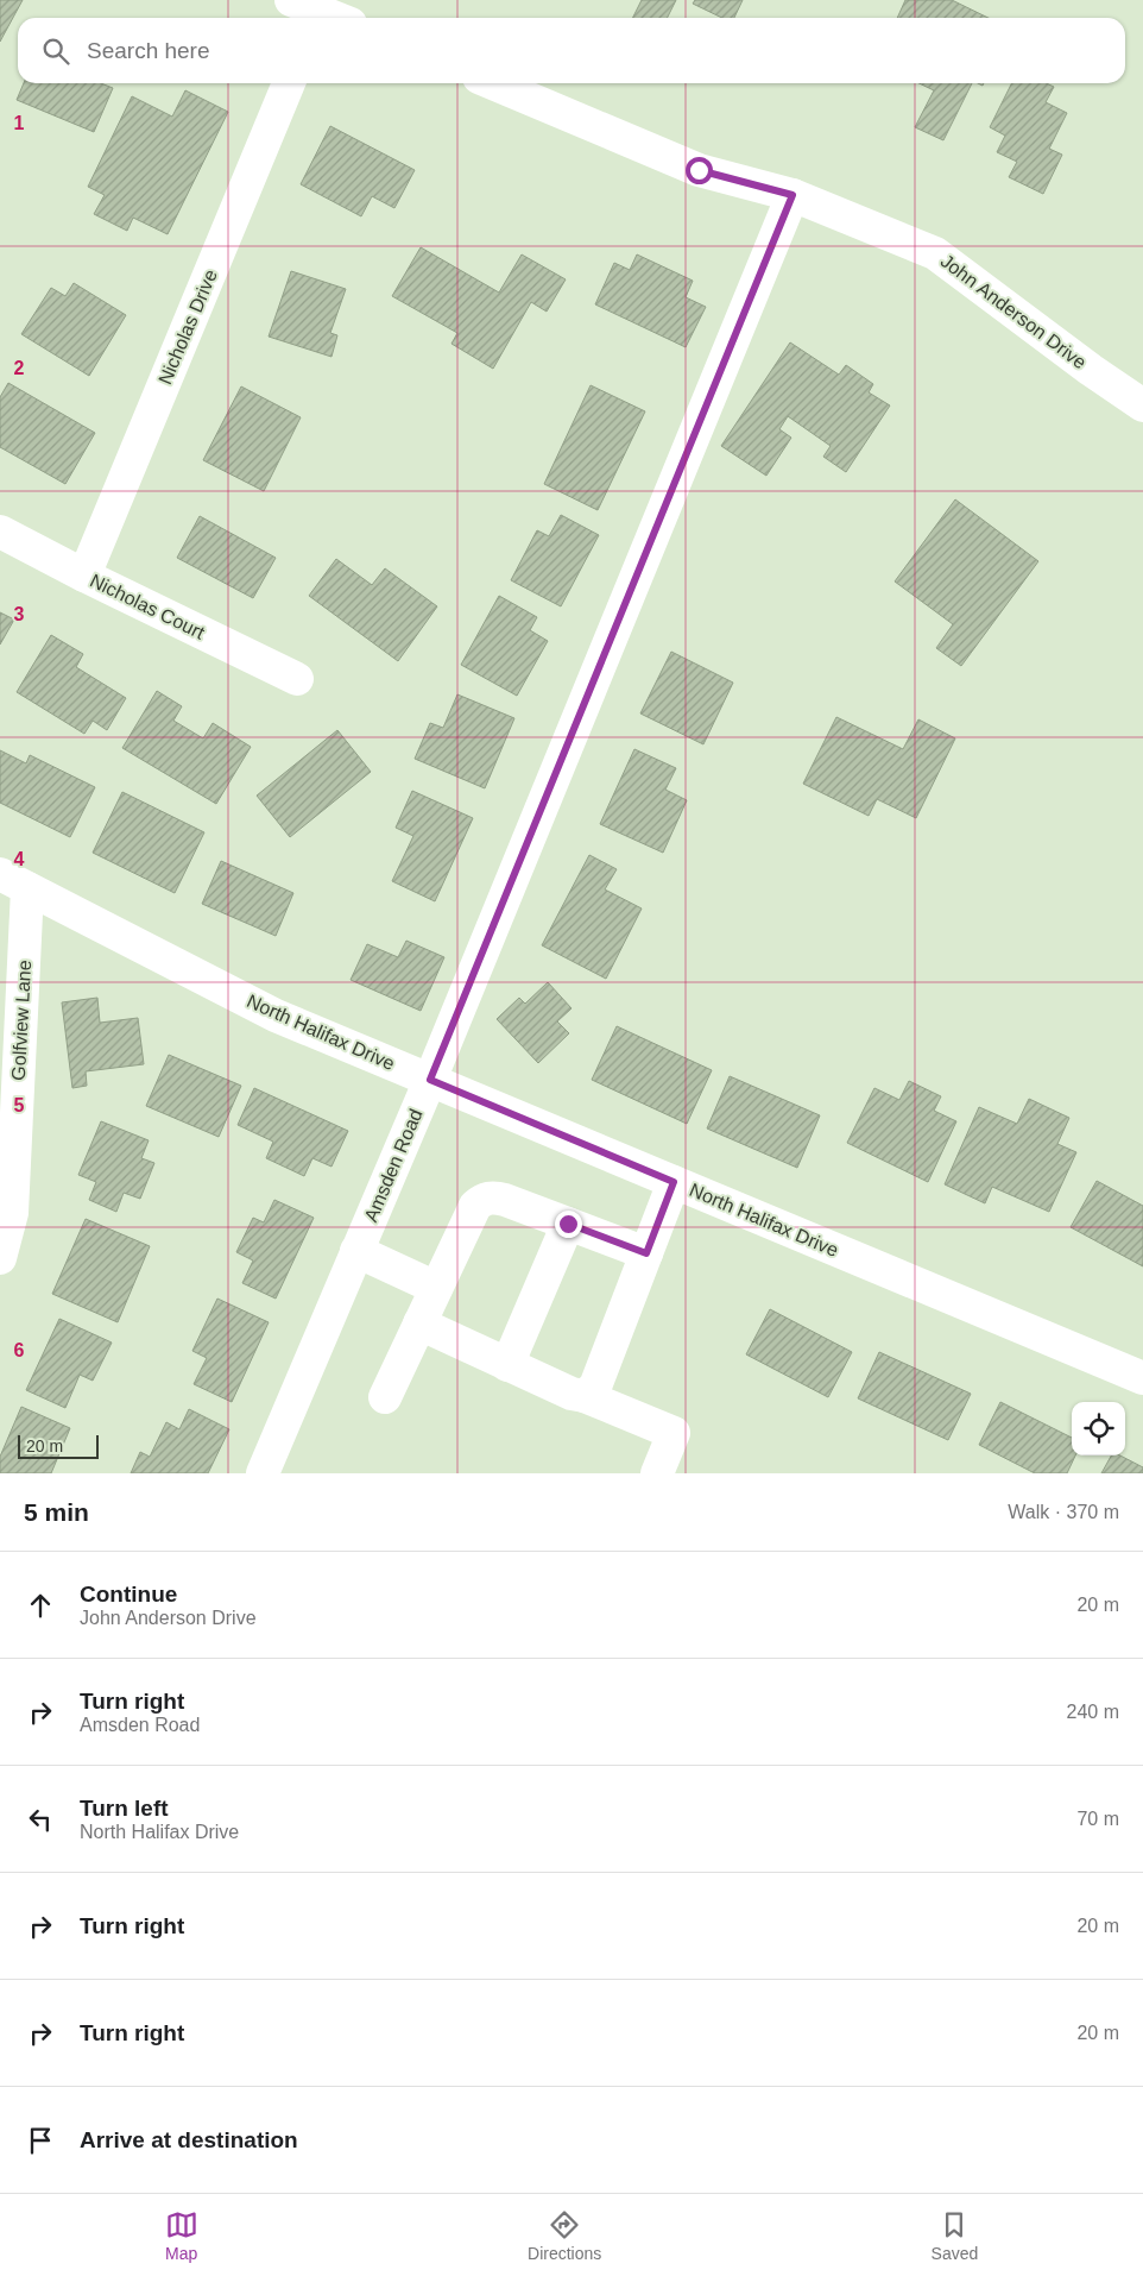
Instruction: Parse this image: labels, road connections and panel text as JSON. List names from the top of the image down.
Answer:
{
  "streets": {
    "street": [
      "John Anderson Drive",
      "Nicholas Drive",
      "Nicholas Court",
      "Golfview Lane",
      "North Halifax Drive",
      "Amsden Road"
    ]
  },
  "crossings": [
    ["John Anderson Drive", "Amsden Road"],
    ["Nicholas Drive", "Nicholas Court"],
    ["Golfview Lane", "North Halifax Drive"],
    ["North Halifax Drive", "Amsden Road"]
  ],
  "scale_bar": "20 m",
  "page": {
    "search": "Search here",
    "scale": "20 m",
    "heading": ["5 min", "Walk · 370 m"],
    "list": [
      ["Continue", "John Anderson Drive", "20 m"],
      ["Turn right", "Amsden Road", "240 m"],
      ["Turn left", "North Halifax Drive", "70 m"],
      ["Turn right", "20 m"],
      ["Turn right", "20 m"],
      "Arrive at destination"
    ],
    "nav": ["Map", "Directions", "Saved"]
  },
  "grid": {
    "rows": [
      "1",
      "2",
      "3",
      "4",
      "5",
      "6"
    ]
  }
}
